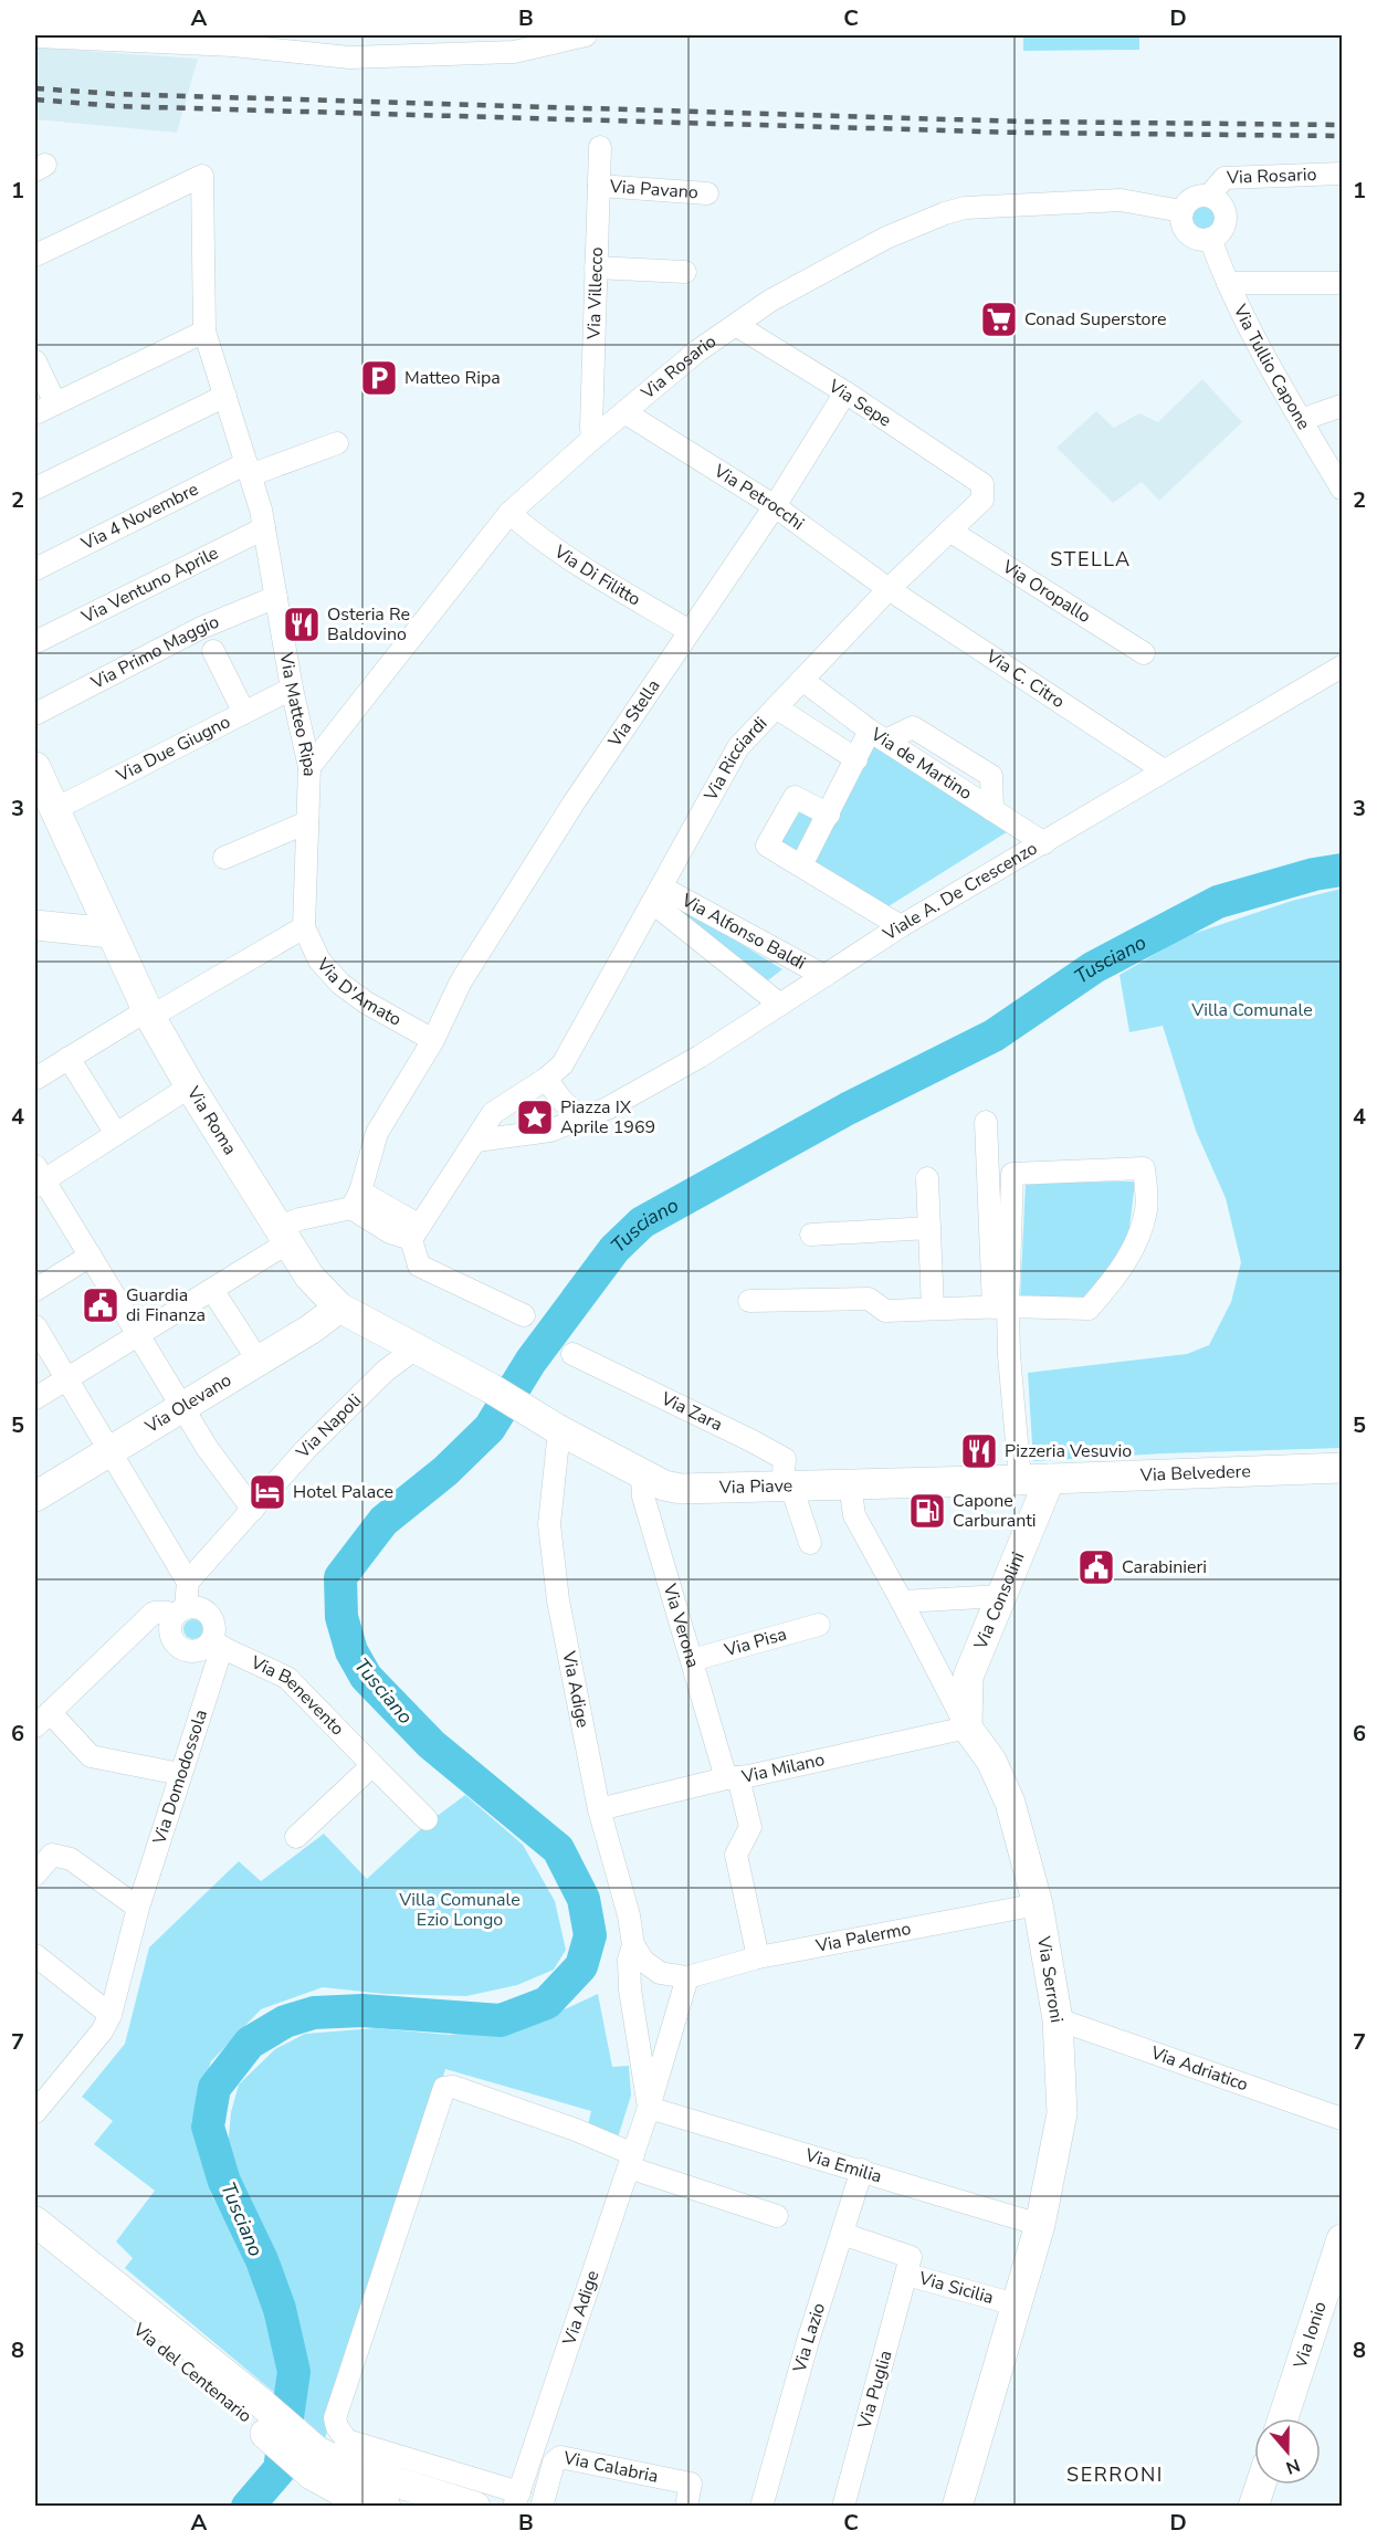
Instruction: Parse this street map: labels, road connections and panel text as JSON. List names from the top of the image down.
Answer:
{
  "streets": {
    "street": [
      "Via Rosario",
      "Via Pavano",
      "Via Villecco",
      "Via Tullio Capone",
      "Via Sepe",
      "Via Petrocchi",
      "Via 4 Novembre",
      "Via Di Filitto",
      "Via Ventuno Aprile",
      "Via Oropallo",
      "Via Primo Maggio",
      "Via C. Citro",
      "Via Stella",
      "Via Matteo Ripa",
      "Via Due Giugno",
      "Via Ricciardi",
      "Via de Martino",
      "Viale A. De Crescenzo",
      "Via Alfonso Baldi",
      "Via D'Amato",
      "Via Roma",
      "Via Olevano",
      "Via Zara",
      "Via Napoli",
      "Via Belvedere",
      "Via Piave",
      "Via Consolini",
      "Via Verona",
      "Via Pisa",
      "Via Adige",
      "Via Benevento",
      "Via Milano",
      "Via Domodossola",
      "Via Palermo",
      "Via Serroni",
      "Via Adriatico",
      "Via Emilia",
      "Via Sicilia",
      "Via Ionio",
      "Via Lazio",
      "Via del Centenario",
      "Via Puglia",
      "Via Calabria"
    ]
  },
  "crossings": [
    ["Via Rosario", "Via Villecco"],
    ["Via Rosario", "Via Tullio Capone"],
    ["Via Rosario", "Via Sepe"],
    ["Via Rosario", "Via Petrocchi"],
    ["Via Rosario", "Via Di Filitto"],
    ["Via Rosario", "Via Matteo Ripa"],
    ["Via Pavano", "Via Villecco"],
    ["Via Sepe", "Via Stella"],
    ["Via Sepe", "Via Ricciardi"],
    ["Via Petrocchi", "Via C. Citro"],
    ["Via Petrocchi", "Via Stella"],
    ["Via Petrocchi", "Via Ricciardi"],
    ["Via 4 Novembre", "Via Matteo Ripa"],
    ["Via Di Filitto", "Via Stella"],
    ["Via Ventuno Aprile", "Via Matteo Ripa"],
    ["Via Oropallo", "Via Ricciardi"],
    ["Via Primo Maggio", "Via Matteo Ripa"],
    ["Via C. Citro", "Via Ricciardi"],
    ["Via C. Citro", "Viale A. De Crescenzo"],
    ["Via Stella", "Via D'Amato"],
    ["Via Matteo Ripa", "Via Due Giugno"],
    ["Via Matteo Ripa", "Via D'Amato"],
    ["Via Due Giugno", "Via Roma"],
    ["Via Ricciardi", "Via de Martino"],
    ["Via Ricciardi", "Viale A. De Crescenzo"],
    ["Via Ricciardi", "Via Alfonso Baldi"],
    ["Via de Martino", "Viale A. De Crescenzo"],
    ["Viale A. De Crescenzo", "Via Alfonso Baldi"],
    ["Via Roma", "Via Olevano"],
    ["Via Roma", "Via Napoli"],
    ["Via Roma", "Via Piave"],
    ["Via Zara", "Via Piave"],
    ["Via Belvedere", "Via Piave"],
    ["Via Belvedere", "Via Consolini"],
    ["Via Piave", "Via Consolini"],
    ["Via Piave", "Via Verona"],
    ["Via Piave", "Via Adige"],
    ["Via Piave", "Via Serroni"],
    ["Via Consolini", "Via Milano"],
    ["Via Consolini", "Via Serroni"],
    ["Via Verona", "Via Pisa"],
    ["Via Verona", "Via Milano"],
    ["Via Verona", "Via Palermo"],
    ["Via Adige", "Via Milano"],
    ["Via Adige", "Via Palermo"],
    ["Via Adige", "Via Emilia"],
    ["Via Benevento", "Via Domodossola"],
    ["Via Milano", "Via Serroni"],
    ["Via Palermo", "Via Serroni"],
    ["Via Serroni", "Via Adriatico"],
    ["Via Serroni", "Via Emilia"],
    ["Via Serroni", "Via Sicilia"],
    ["Via Emilia", "Via Lazio"],
    ["Via Sicilia", "Via Lazio"],
    ["Via Sicilia", "Via Puglia"]
  ],
  "districts": ["STELLA", "SERRONI"],
  "water": ["Tusciano"],
  "parks": ["Villa Comunale", "Villa Comunale Ezio Longo"],
  "places": {
    "supermarket": ["Conad Superstore"],
    "parking": ["Matteo Ripa"],
    "restaurant": ["Osteria Re Baldovino", "Pizzeria Vesuvio"],
    "place": ["Piazza IX Aprile 1969"],
    "public building": ["Guardia di Finanza", "Carabinieri"],
    "hotel": ["Hotel Palace"],
    "fuel station": ["Capone Carburanti"]
  },
  "north": "bottom",
  "grid": {
    "columns": [
      "A",
      "B",
      "C",
      "D"
    ],
    "rows": [
      "1",
      "2",
      "3",
      "4",
      "5",
      "6",
      "7",
      "8"
    ]
  }
}
